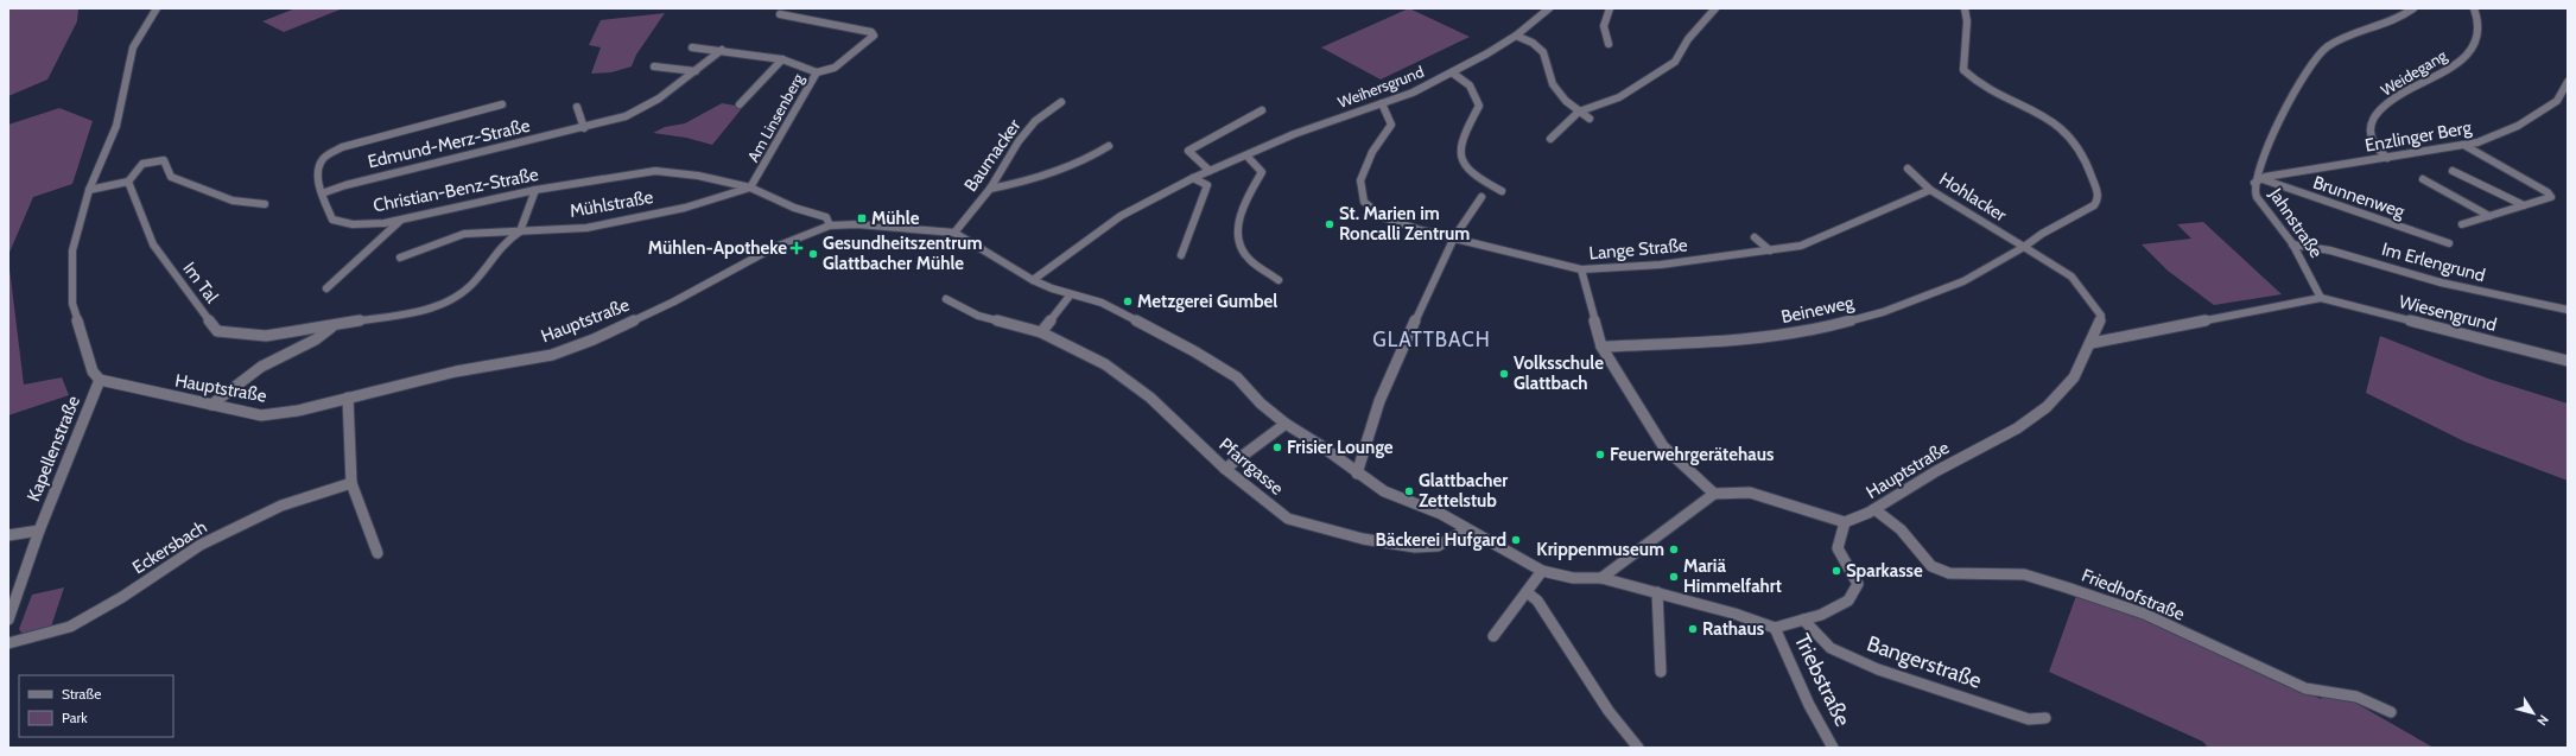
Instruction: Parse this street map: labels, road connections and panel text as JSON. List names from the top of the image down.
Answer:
{
  "streets": {
    "street": [
      "Weidegang",
      "Weihersgrund",
      "Am Linsenberg",
      "Enzlinger Berg",
      "Edmund-Merz-Straße",
      "Baumacker",
      "Christian-Benz-Straße",
      "Hohlacker",
      "Brunnenweg",
      "Mühlstraße",
      "Jahnstraße",
      "Lange Straße",
      "Im Erlengrund",
      "Im Tal",
      "Beineweg",
      "Wiesengrund",
      "Hauptstraße",
      "Kapellenstraße",
      "Pfarrgasse",
      "Eckersbach",
      "Friedhofstraße",
      "Bangerstraße",
      "Triebstraße"
    ]
  },
  "crossings": [
    ["Weidegang", "Enzlinger Berg"],
    ["Weihersgrund", "Lange Straße"],
    ["Weihersgrund", "Hauptstraße"],
    ["Am Linsenberg", "Edmund-Merz-Straße"],
    ["Am Linsenberg", "Christian-Benz-Straße"],
    ["Am Linsenberg", "Mühlstraße"],
    ["Enzlinger Berg", "Brunnenweg"],
    ["Enzlinger Berg", "Jahnstraße"],
    ["Edmund-Merz-Straße", "Christian-Benz-Straße"],
    ["Baumacker", "Hauptstraße"],
    ["Christian-Benz-Straße", "Mühlstraße"],
    ["Hohlacker", "Lange Straße"],
    ["Hohlacker", "Beineweg"],
    ["Hohlacker", "Hauptstraße"],
    ["Brunnenweg", "Jahnstraße"],
    ["Jahnstraße", "Im Erlengrund"],
    ["Jahnstraße", "Wiesengrund"],
    ["Beineweg", "Hauptstraße"],
    ["Hauptstraße", "Kapellenstraße"],
    ["Hauptstraße", "Pfarrgasse"],
    ["Hauptstraße", "Friedhofstraße"],
    ["Hauptstraße", "Triebstraße"]
  ],
  "districts": ["GLATTBACH"],
  "places": {
    "transit": ["Mühle"],
    "other": [
      "St. Marien im Roncalli Zentrum",
      "Gesundheitszentrum Glattbacher Mühle",
      "Metzgerei Gumbel",
      "Volksschule Glattbach",
      "Frisier Lounge",
      "Feuerwehrgerätehaus",
      "Glattbacher Zettelstub",
      "Bäckerei Hufgard",
      "Krippenmuseum",
      "Sparkasse",
      "Mariä Himmelfahrt",
      "Rathaus"
    ],
    "health": ["Mühlen-Apotheke"]
  },
  "legend": ["Straße", "Park"],
  "north": "bottom right"
}
